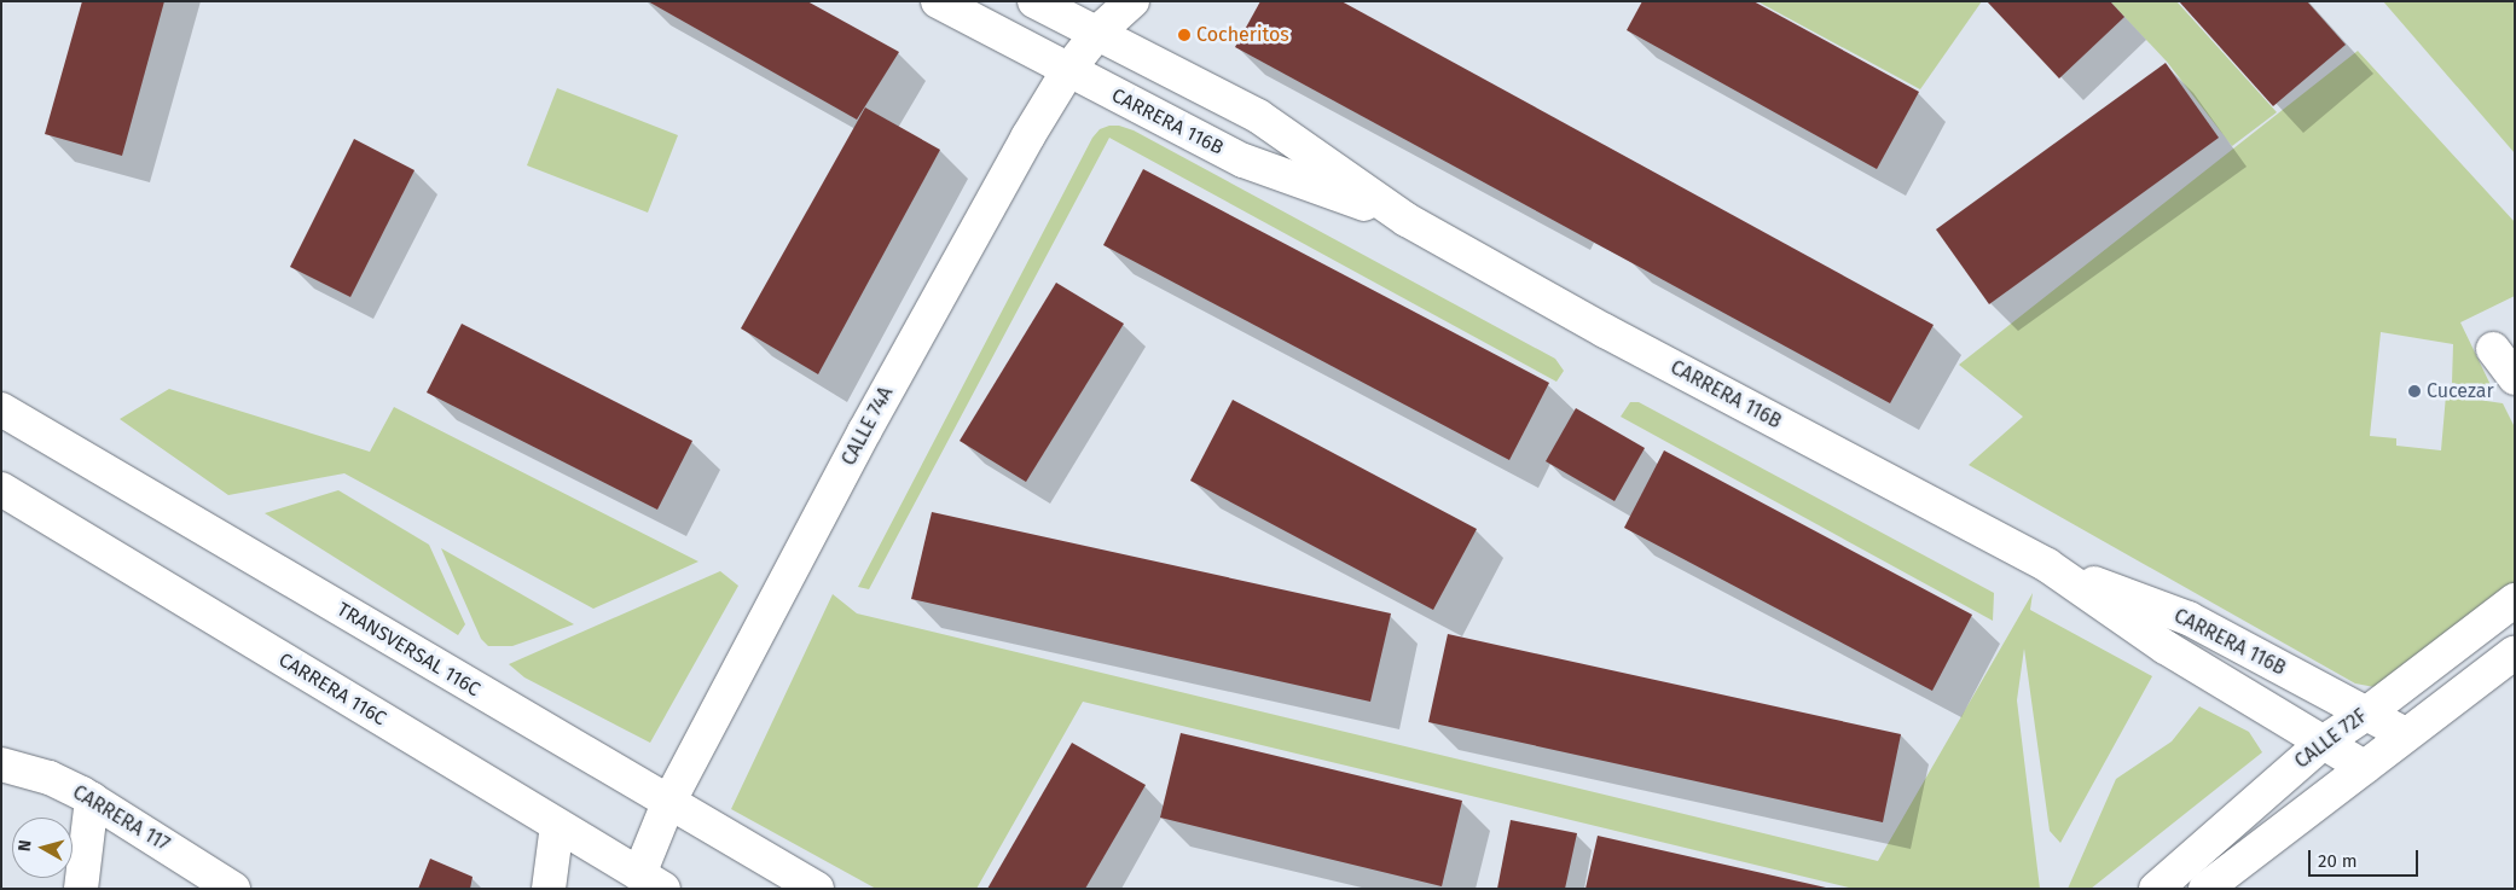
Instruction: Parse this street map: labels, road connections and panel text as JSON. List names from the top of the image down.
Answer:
{
  "streets": {
    "street": [
      "CARRERA 116B",
      "CALLE 74A",
      "TRANSVERSAL 116C",
      "CARRERA 116C",
      "CALLE 72F",
      "CARRERA 117"
    ]
  },
  "crossings": [
    ["CARRERA 116B", "CALLE 74A"],
    ["CARRERA 116B", "CALLE 72F"],
    ["CALLE 74A", "TRANSVERSAL 116C"],
    ["CALLE 74A", "CARRERA 116C"]
  ],
  "places": ["Cocheritos", "Cucezar"],
  "scale_bar": "20 m",
  "north": "left"
}
